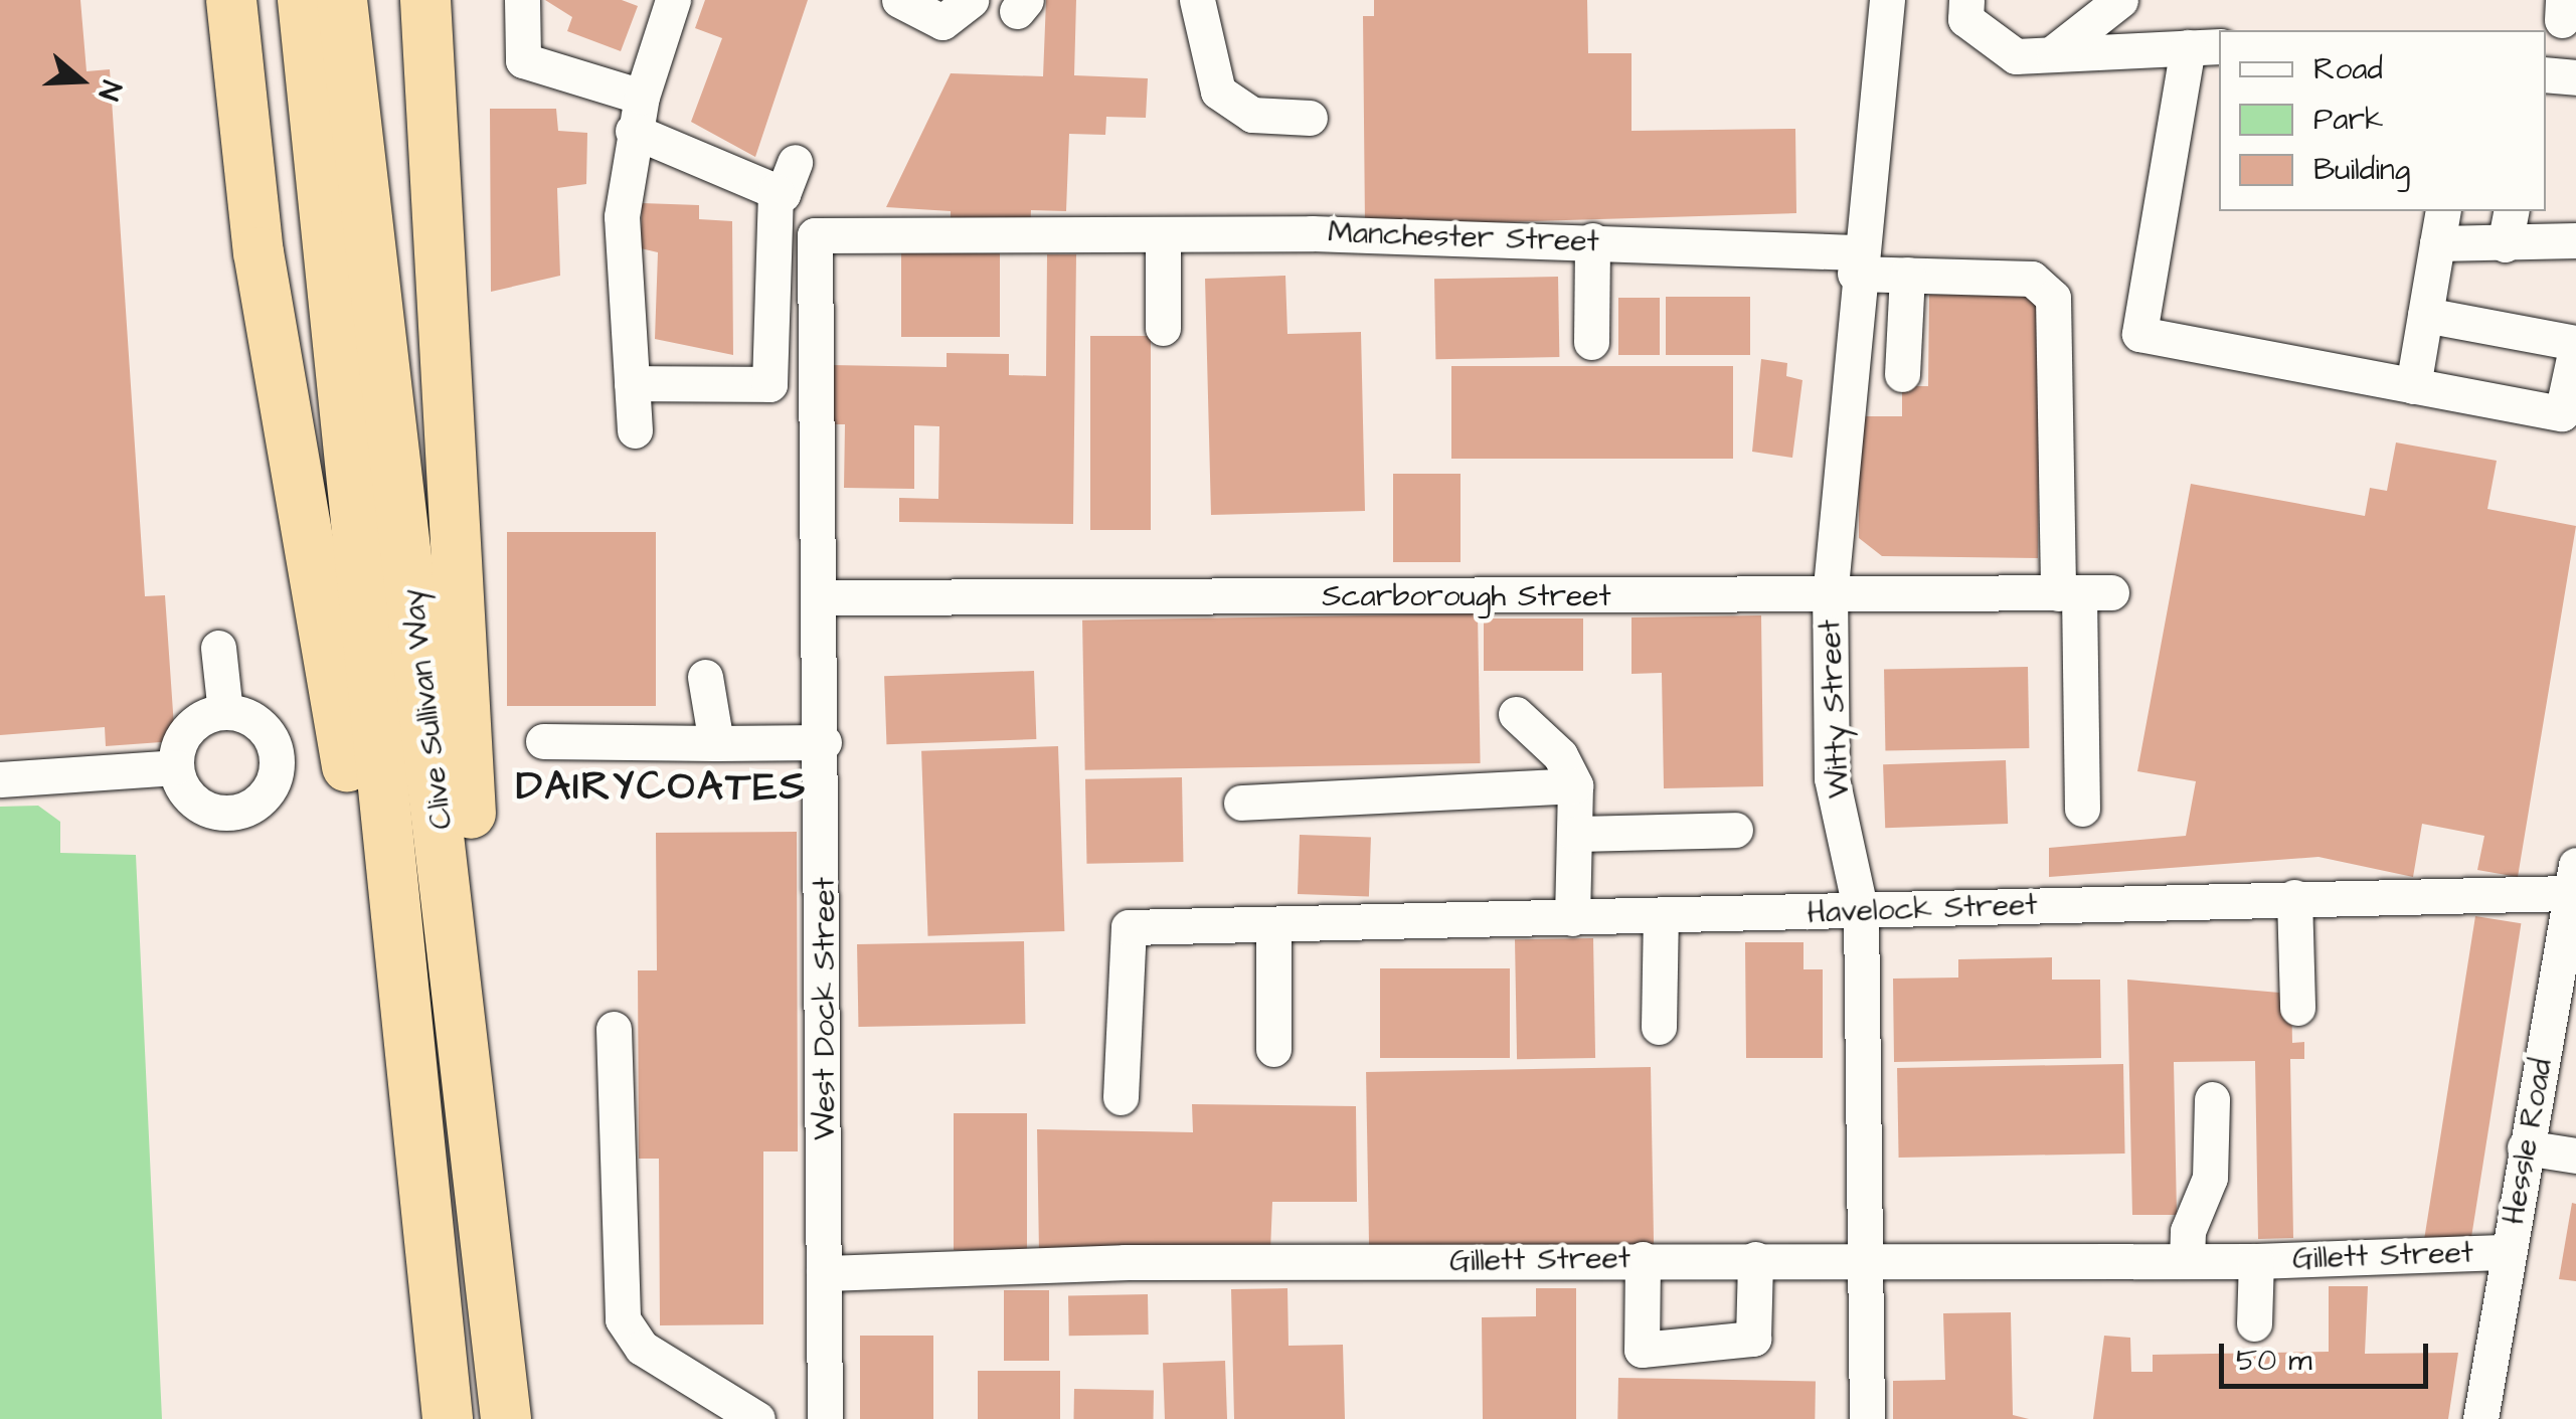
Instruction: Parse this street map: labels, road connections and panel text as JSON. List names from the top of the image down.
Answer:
{
  "streets": {
    "highway": ["Clive Sullivan Way"],
    "street": [
      "Manchester Street",
      "Scarborough Street",
      "Witty Street",
      "Havelock Street",
      "West Dock Street",
      "Hessle Road",
      "Gillett Street"
    ]
  },
  "crossings": [
    ["Manchester Street", "Scarborough Street"],
    ["Manchester Street", "Witty Street"],
    ["Manchester Street", "West Dock Street"],
    ["Scarborough Street", "Witty Street"],
    ["Scarborough Street", "West Dock Street"],
    ["Witty Street", "Havelock Street"],
    ["Witty Street", "Gillett Street"],
    ["Havelock Street", "Hessle Road"],
    ["West Dock Street", "Gillett Street"],
    ["Hessle Road", "Gillett Street"]
  ],
  "districts": ["DAIRYCOATES"],
  "legend": ["Road", "Park", "Building"],
  "scale_bar": "50 m",
  "north": "right"
}
